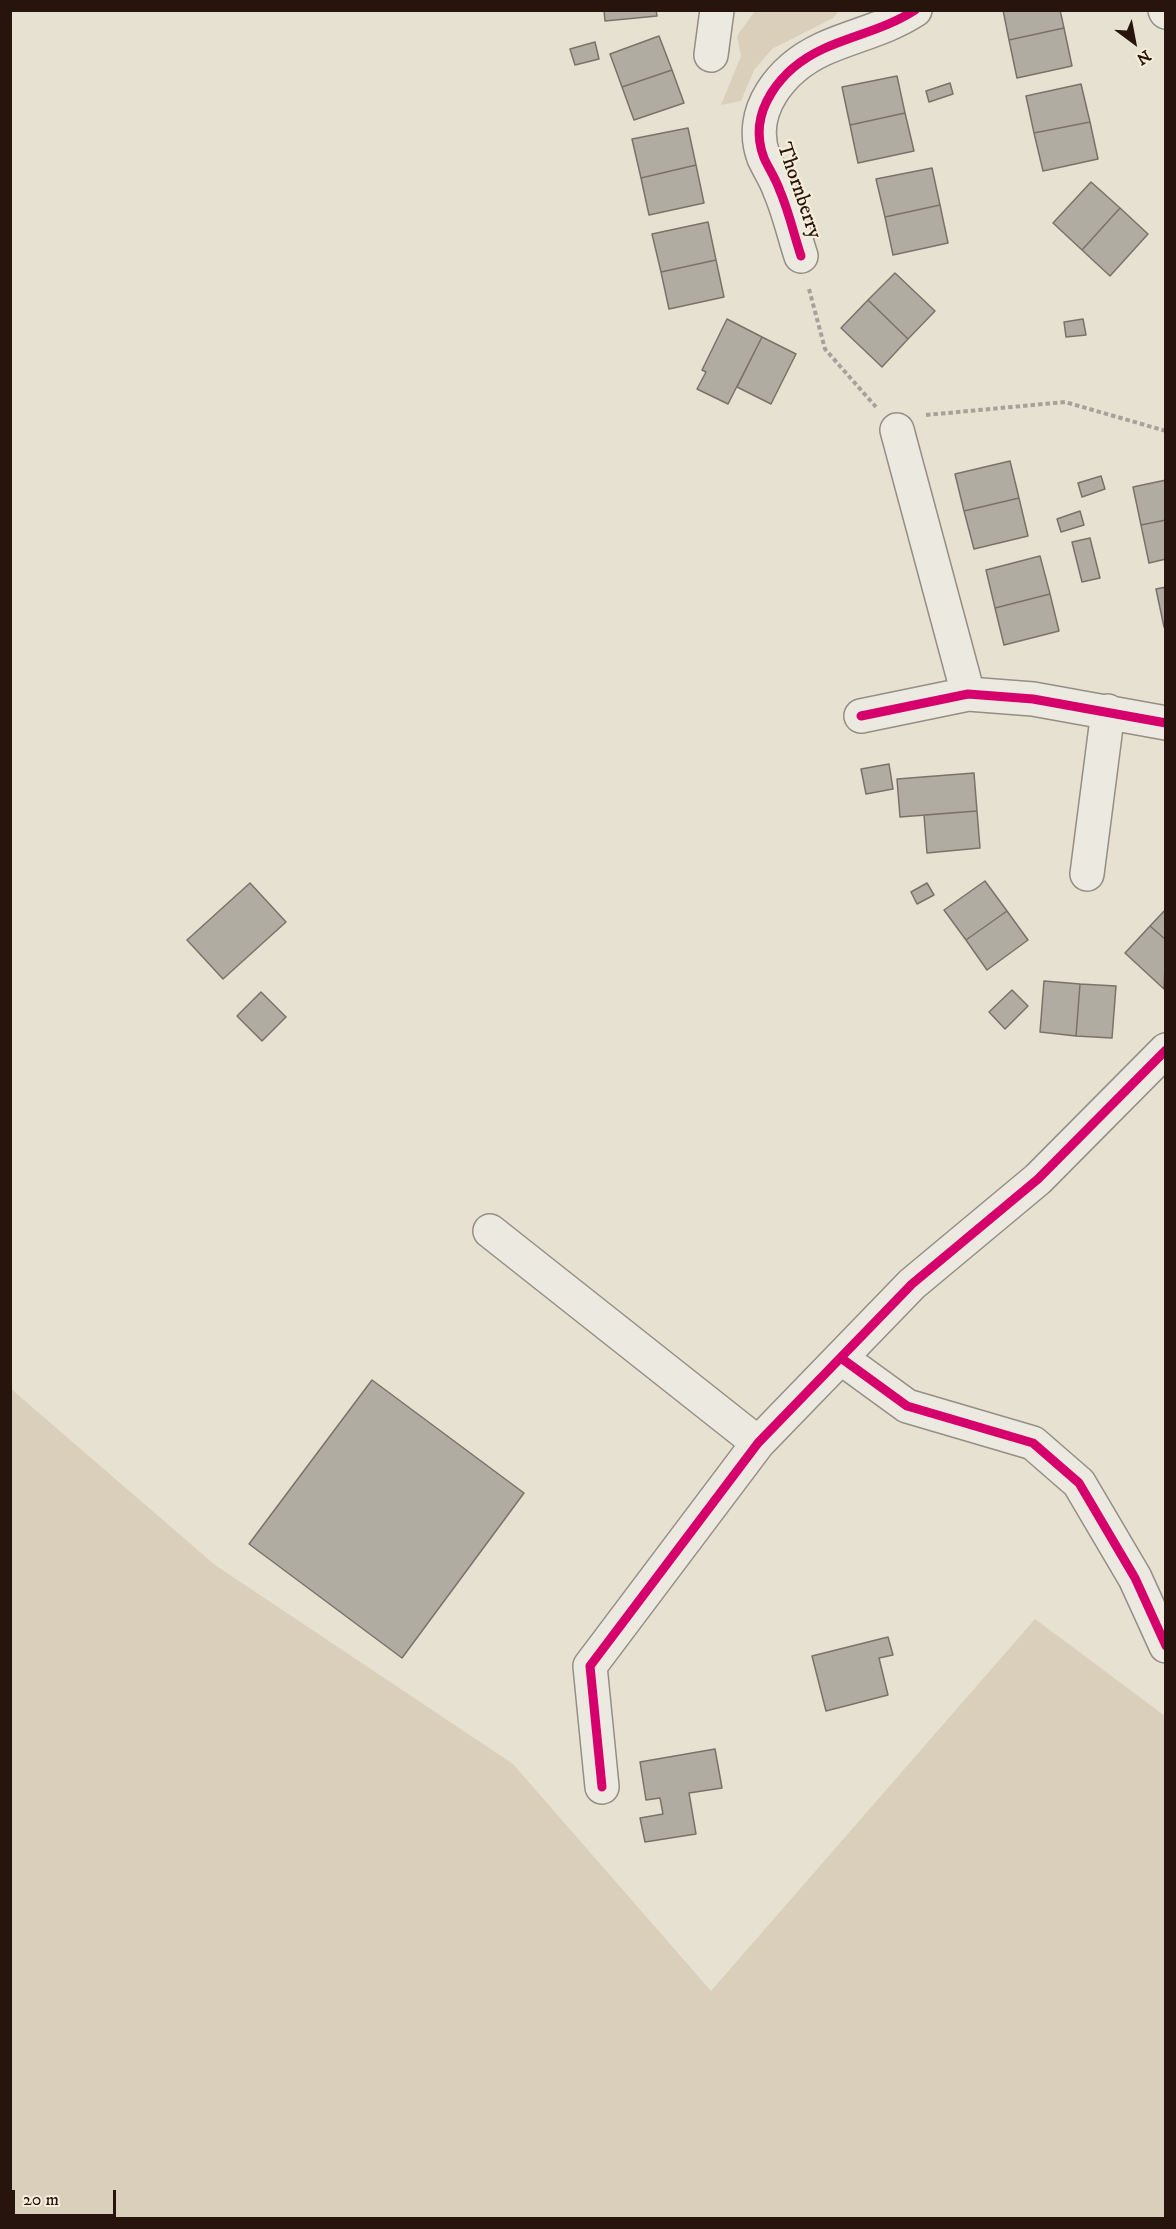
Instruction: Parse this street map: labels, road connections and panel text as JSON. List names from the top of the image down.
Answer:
{
  "streets": {
    "street": ["Thornberry"]
  },
  "scale_bar": "20 m",
  "north": "bottom right"
}
